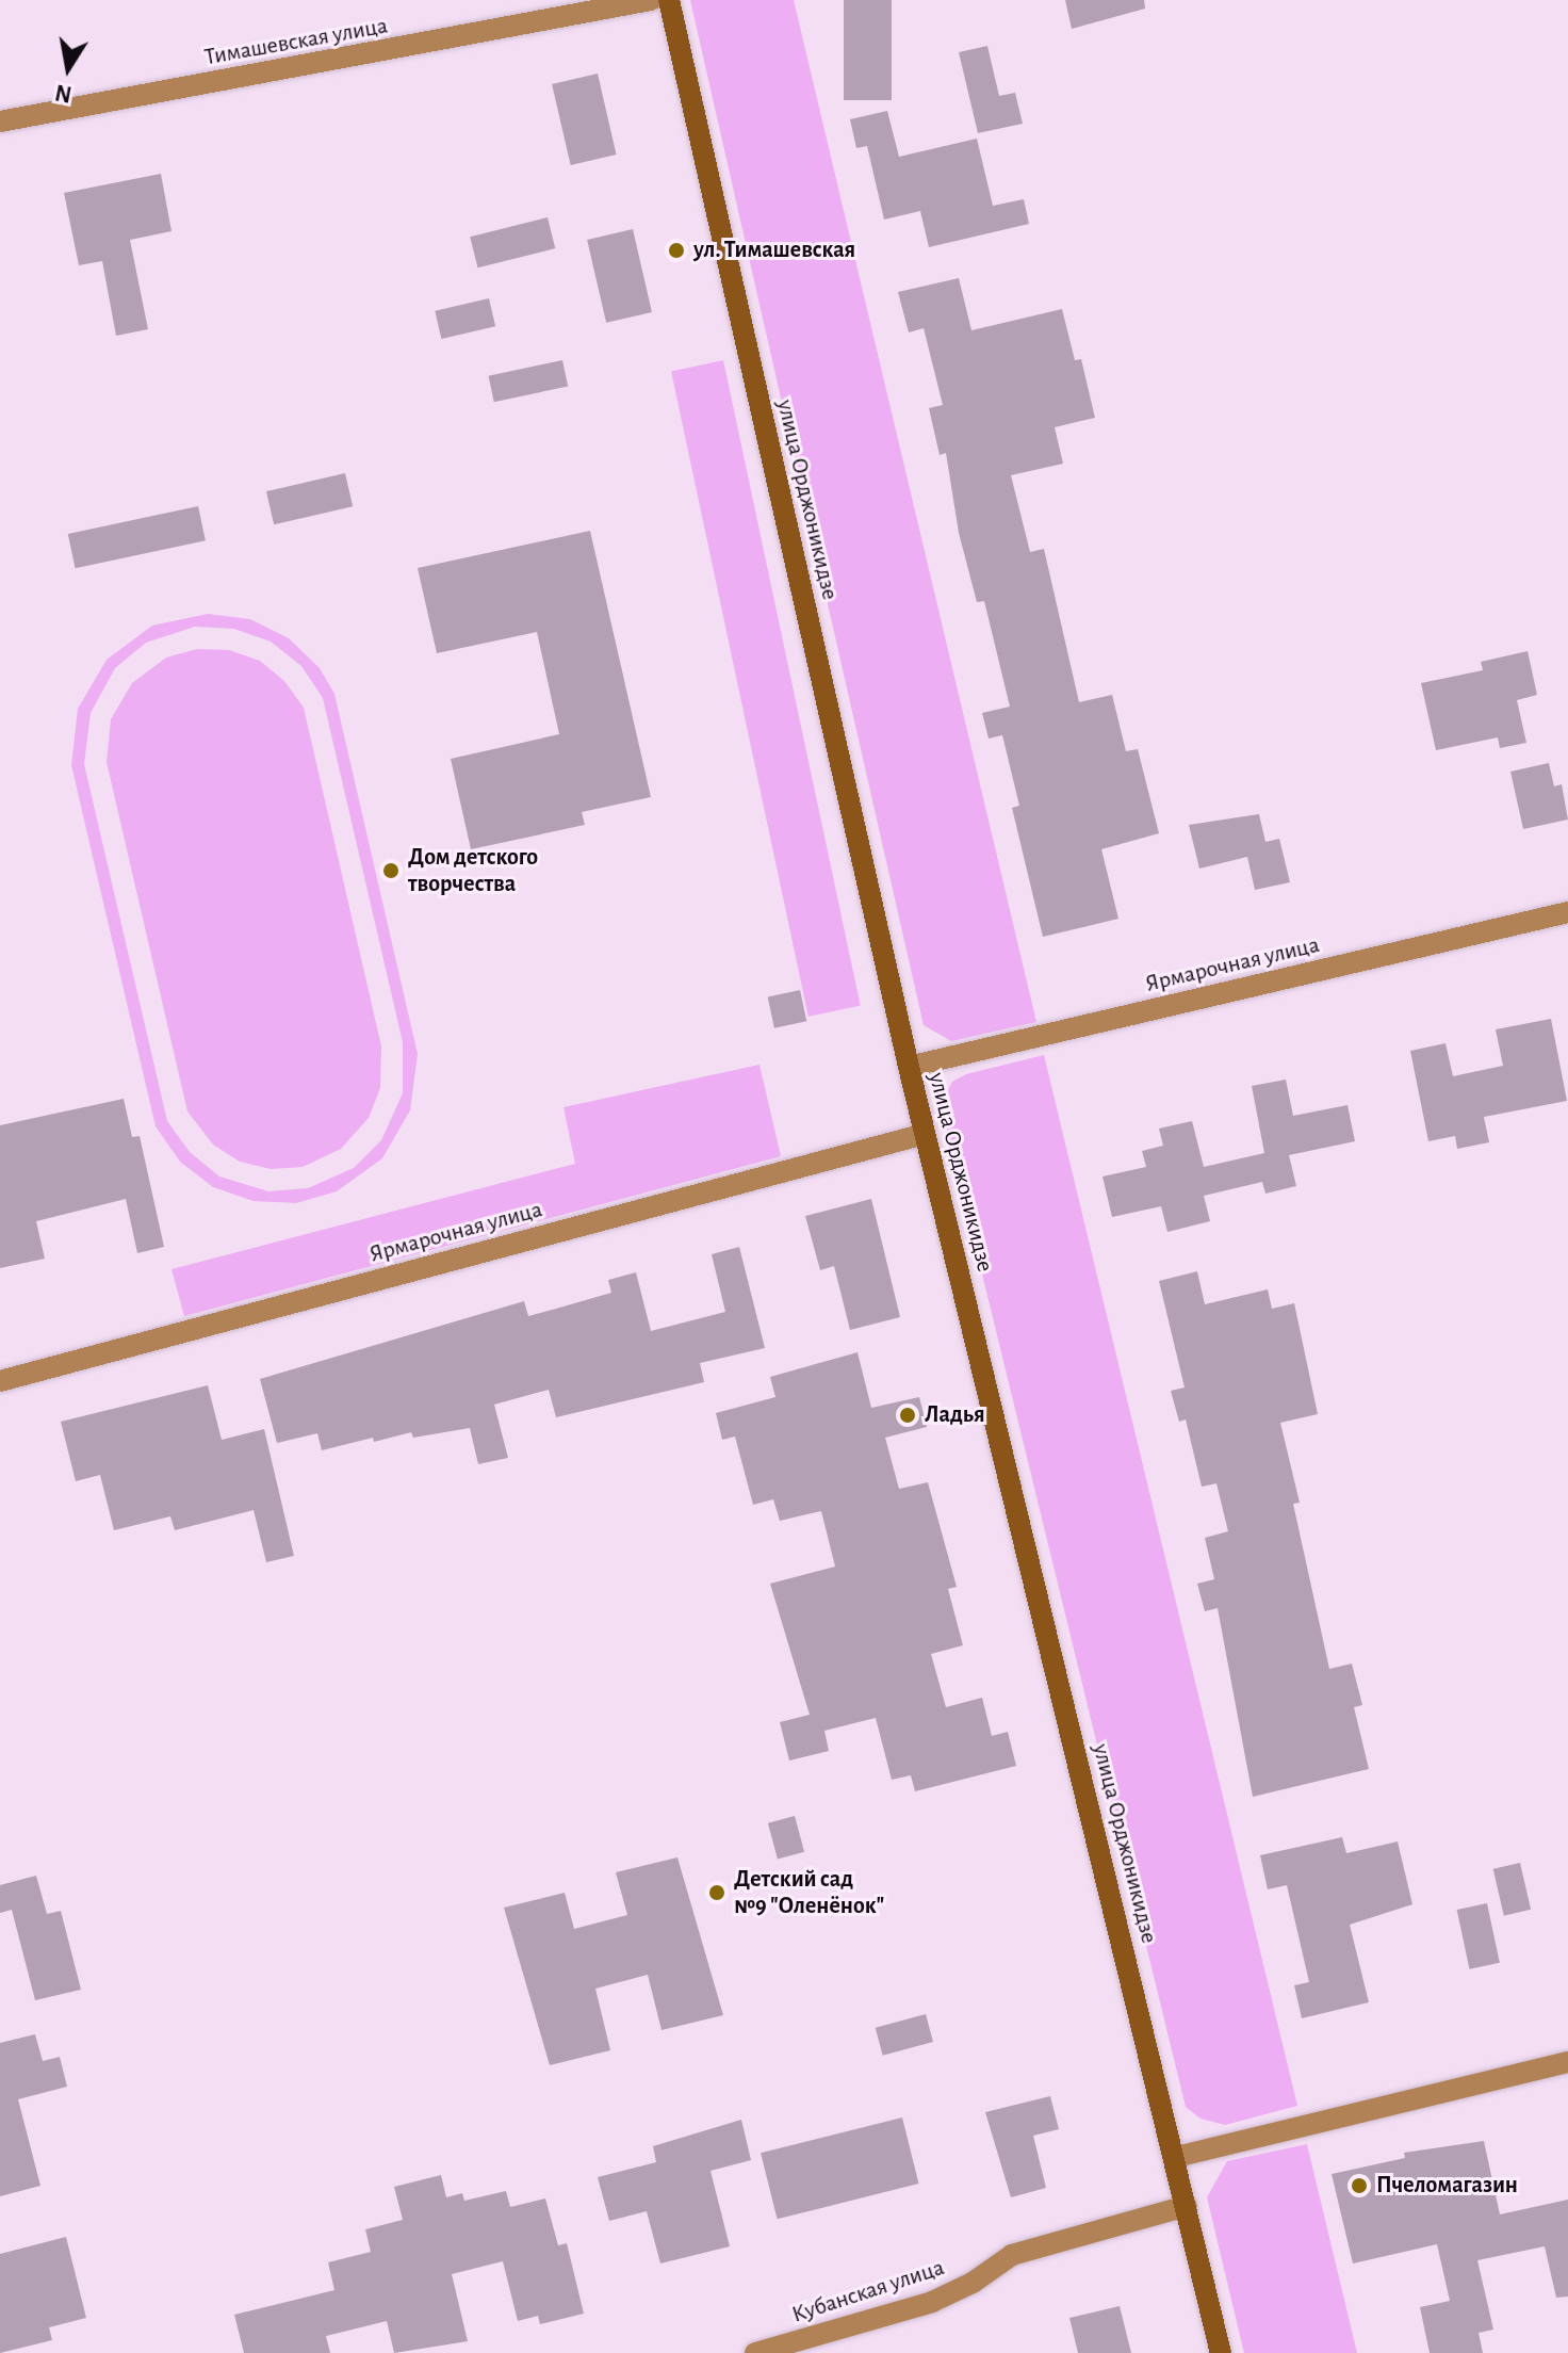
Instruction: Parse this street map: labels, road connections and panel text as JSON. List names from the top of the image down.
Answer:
{
  "streets": {
    "main road": ["улица Орджоникидзе"],
    "street": ["Тимашевская улица", "Ярмарочная улица", "Кубанская улица"]
  },
  "crossings": [
    ["улица Орджоникидзе", "Ярмарочная улица"],
    ["улица Орджоникидзе", "Кубанская улица"]
  ],
  "places": [
    "ул. Тимашевская",
    "Дом детского творчества",
    "Ладья",
    "Детский сад №9 \"Оленёнок\"",
    "Пчеломагазин"
  ],
  "north": "bottom"
}
